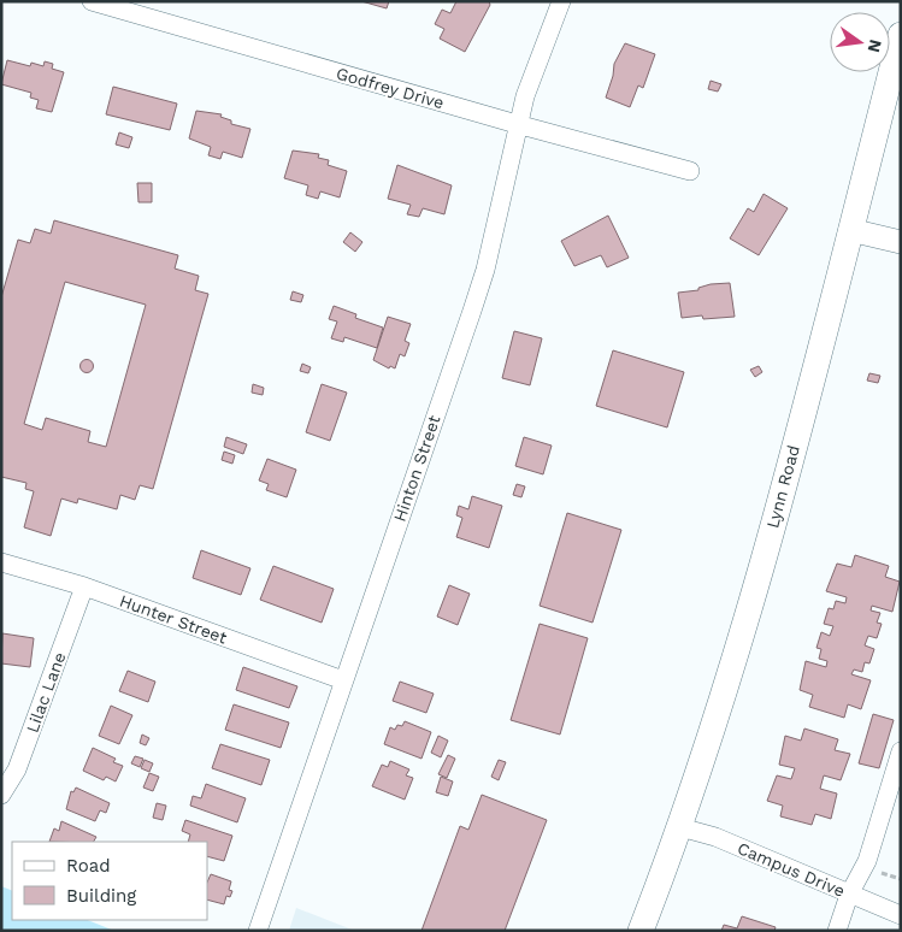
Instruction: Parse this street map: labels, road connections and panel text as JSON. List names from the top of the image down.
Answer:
{
  "streets": {
    "main road": ["Lynn Road"],
    "street": [
      "Godfrey Drive",
      "Hinton Street",
      "Hunter Street",
      "Lilac Lane",
      "Campus Drive"
    ]
  },
  "crossings": [
    ["Godfrey Drive", "Hinton Street"],
    ["Hinton Street", "Hunter Street"],
    ["Lynn Road", "Campus Drive"],
    ["Hunter Street", "Lilac Lane"]
  ],
  "legend": ["Road", "Building"],
  "north": "right"
}
